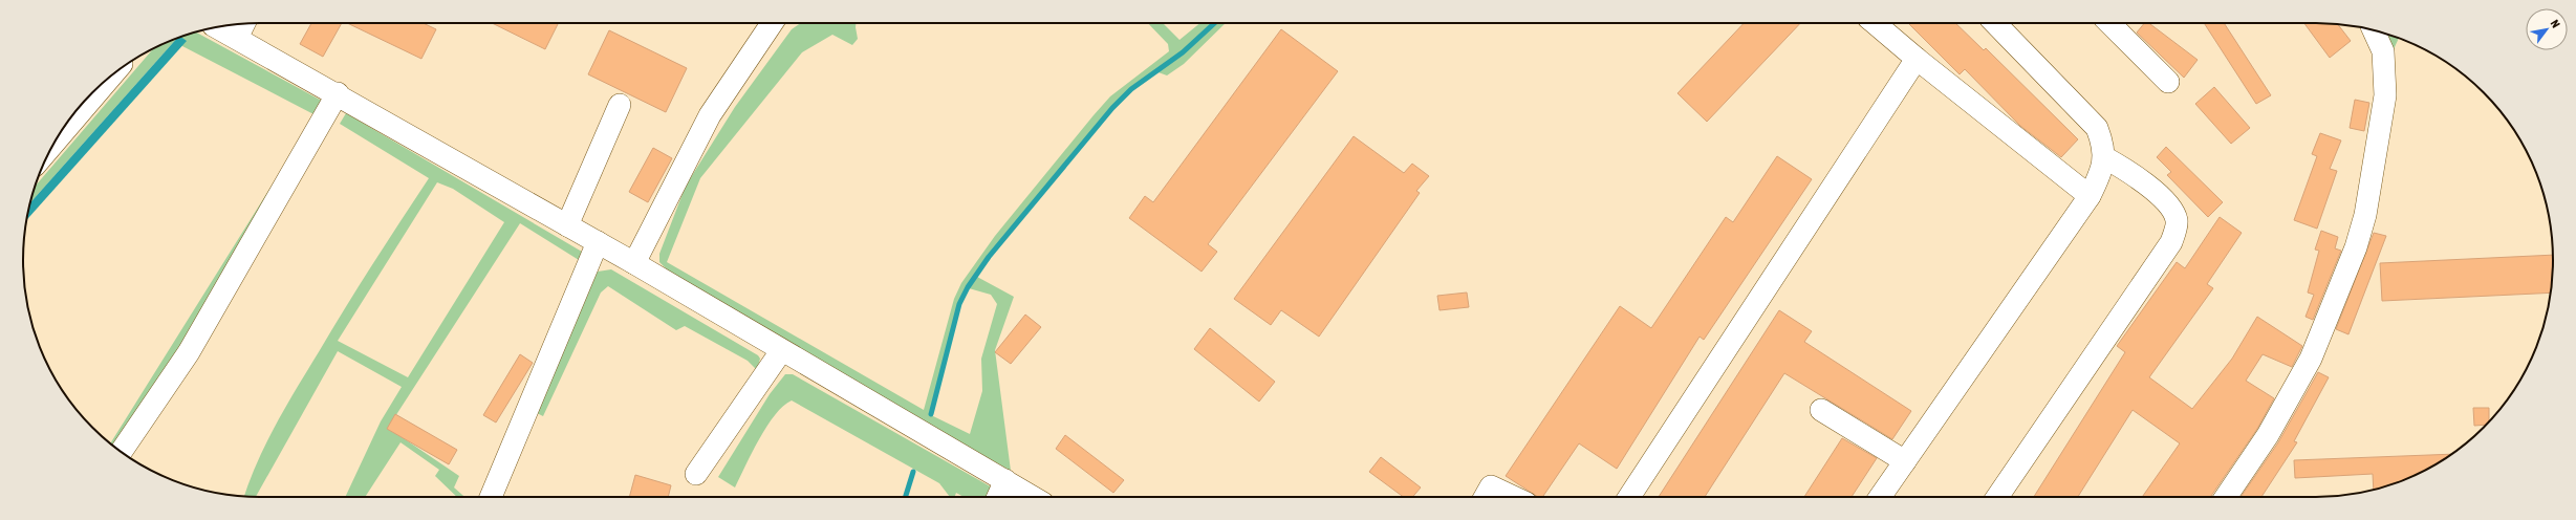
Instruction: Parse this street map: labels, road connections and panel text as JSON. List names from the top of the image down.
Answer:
{
  "north": "top right"
}
